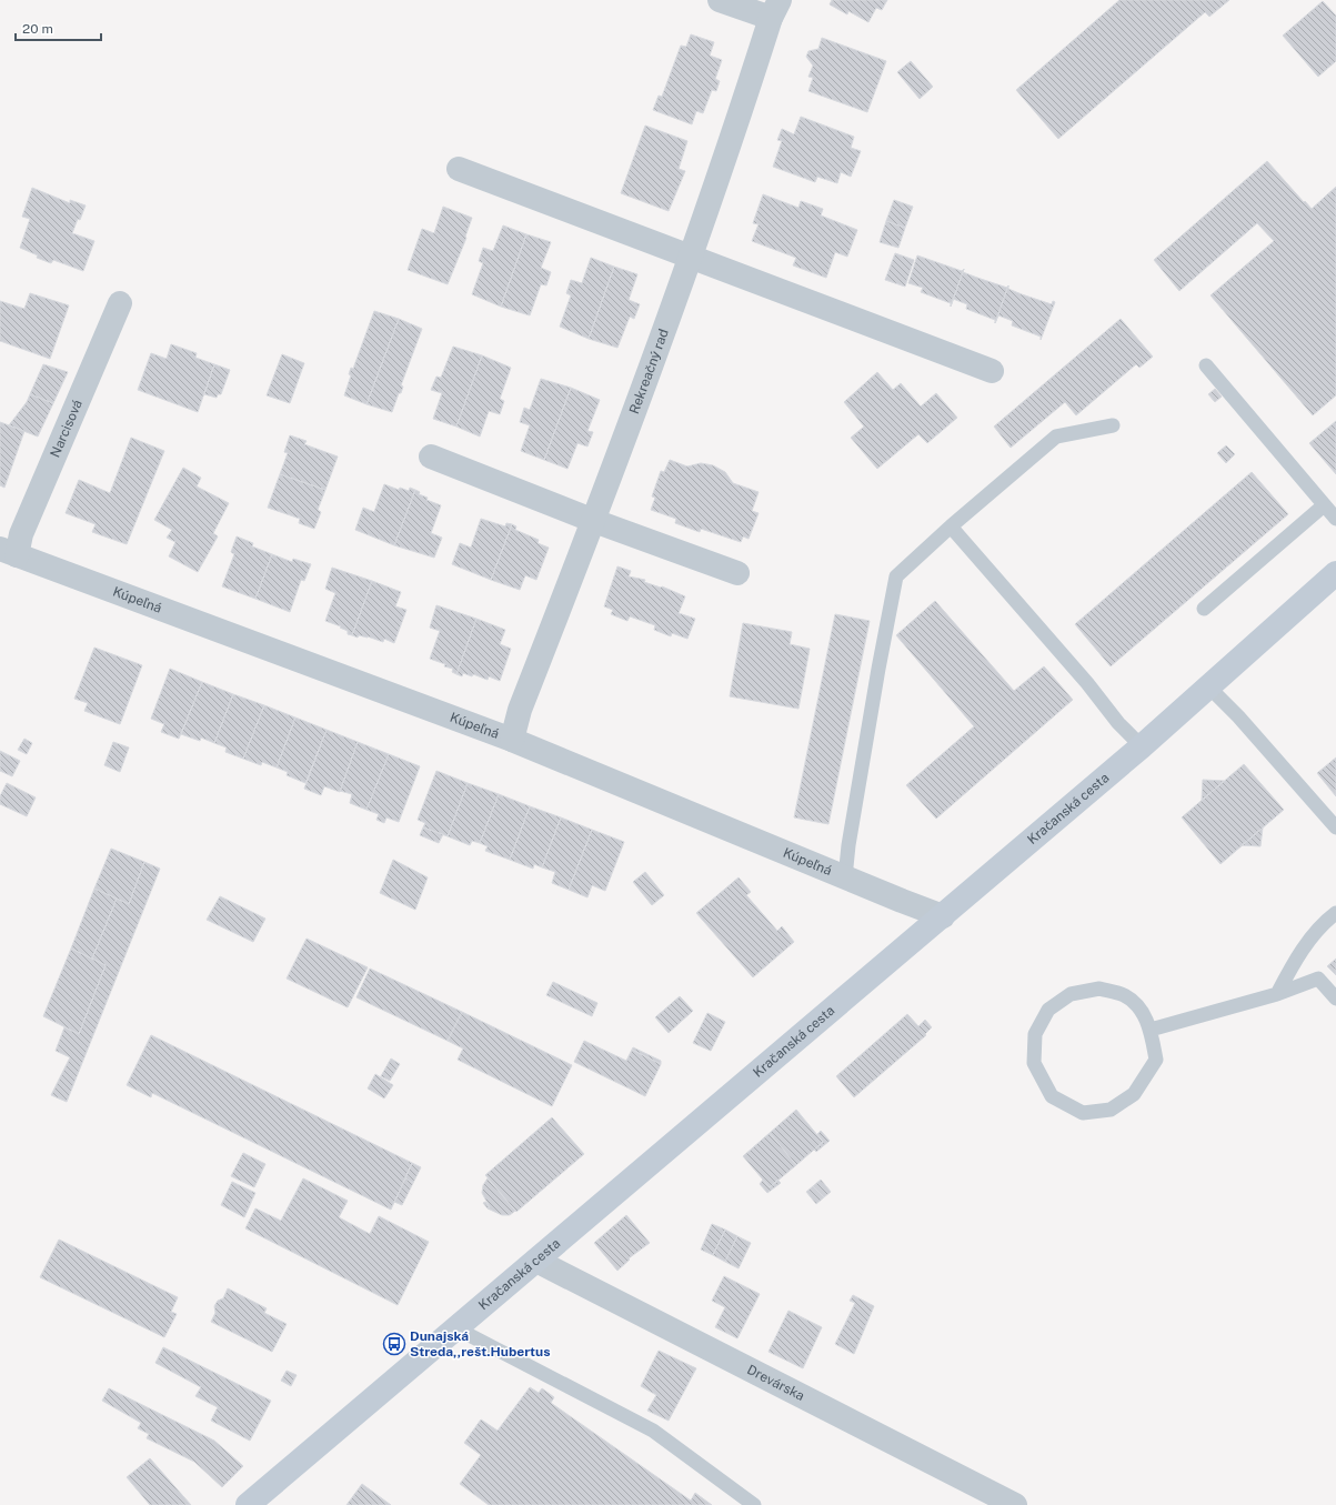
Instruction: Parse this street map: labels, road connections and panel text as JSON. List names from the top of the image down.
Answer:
{
  "streets": {
    "street": [
      "Rekreačný rad",
      "Narcisová",
      "Kúpeľná",
      "Kračanská cesta",
      "Drevárska"
    ]
  },
  "crossings": [
    ["Rekreačný rad", "Kúpeľná"],
    ["Narcisová", "Kúpeľná"],
    ["Kúpeľná", "Kračanská cesta"],
    ["Kračanská cesta", "Drevárska"]
  ],
  "places": {
    "bus stop": ["Dunajská Streda,,rešt.Hubertus"]
  },
  "scale_bar": "20 m"
}
